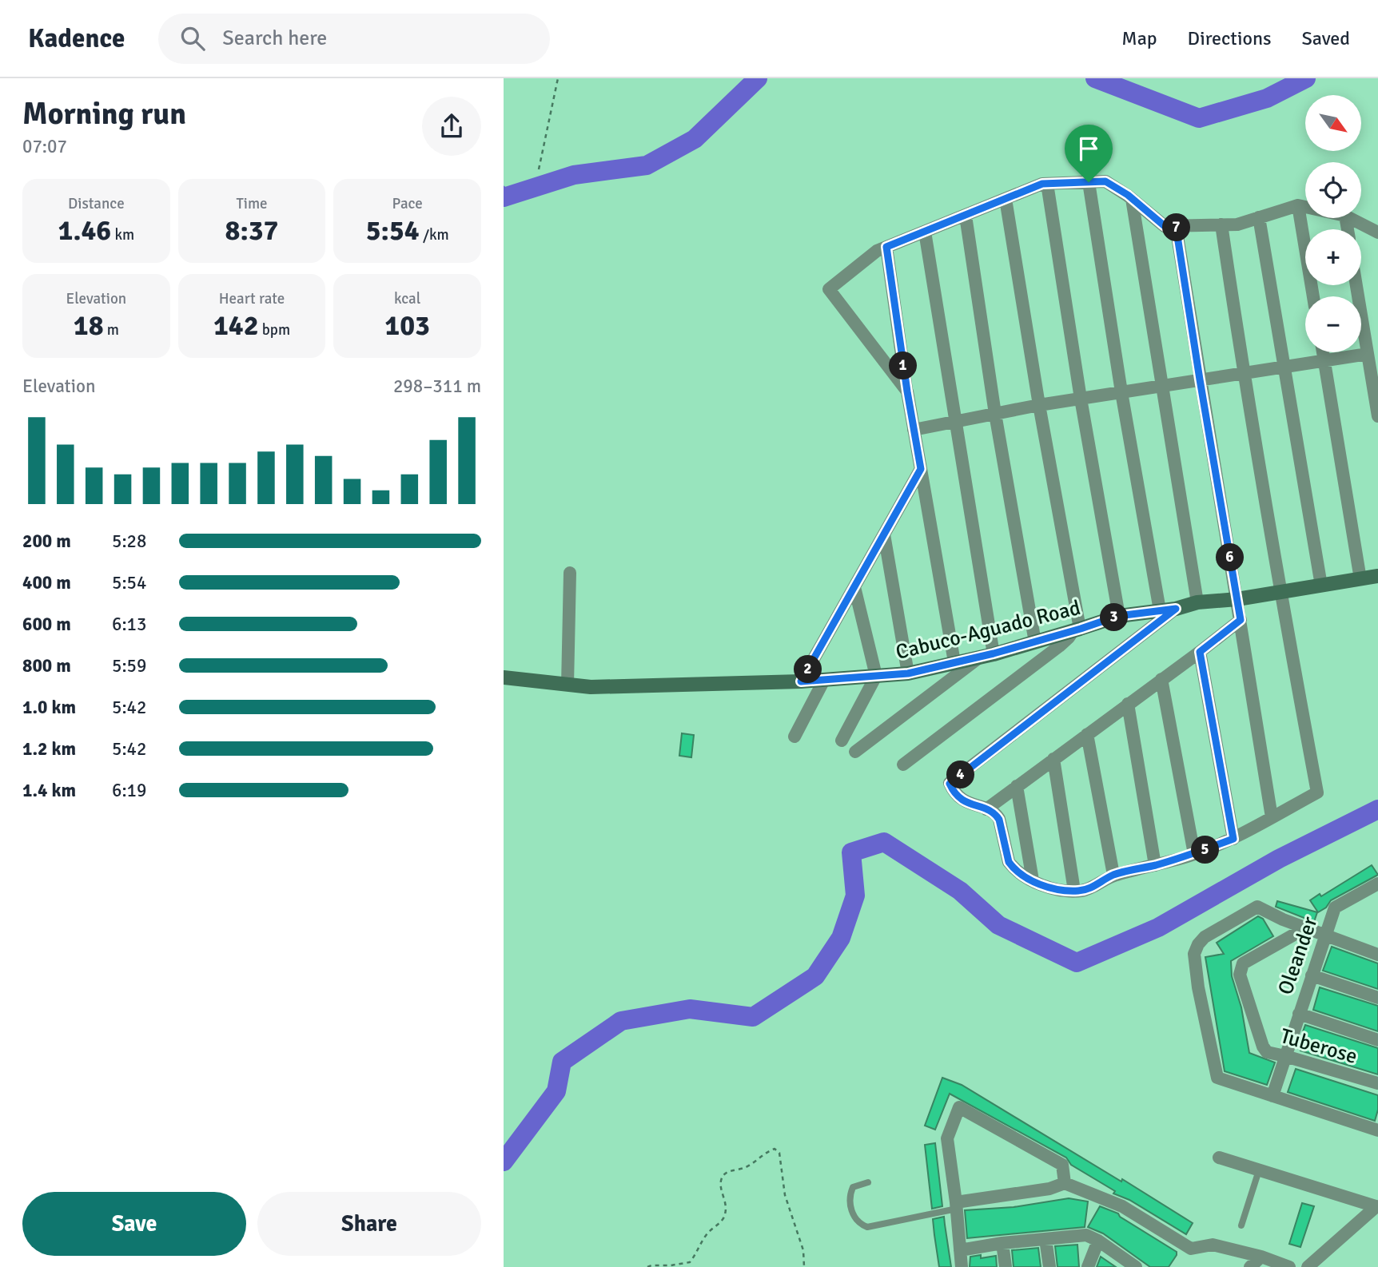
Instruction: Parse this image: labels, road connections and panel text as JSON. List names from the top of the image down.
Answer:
{
  "streets": {
    "street": ["Cabuco-Aguado Road", "Oleander", "Tuberose"]
  },
  "crossings": [
    ["Oleander", "Tuberose"]
  ],
  "north": "bottom right",
  "page": {
    "header": "Kadence",
    "search": "Search here",
    "nav": ["Map", "Directions", "Saved"],
    "heading": ["Morning run", "07:07"],
    "map_buttons": ["+", "−"],
    "stats": [
      ["Distance", "1.46 km"],
      ["Time", "8:37"],
      ["Pace", "5:54 /km"],
      ["Elevation", "18 m"],
      ["Heart rate", "142 bpm"],
      ["kcal", "103"]
    ],
    "pins": [
      "7",
      "1",
      "6",
      "3",
      "2",
      "4",
      "5"
    ],
    "chart": ["Elevation", "298–311 m"],
    "list": [
      {
        "name": "200 m",
        "note": "5:28"
      },
      {
        "name": "400 m",
        "note": "5:54"
      },
      {
        "name": "600 m",
        "note": "6:13"
      },
      {
        "name": "800 m",
        "note": "5:59"
      },
      {
        "name": "1.0 km",
        "note": "5:42"
      },
      {
        "name": "1.2 km",
        "note": "5:42"
      },
      {
        "name": "1.4 km",
        "note": "6:19"
      }
    ],
    "buttons": ["Save", "Share"]
  }
}
